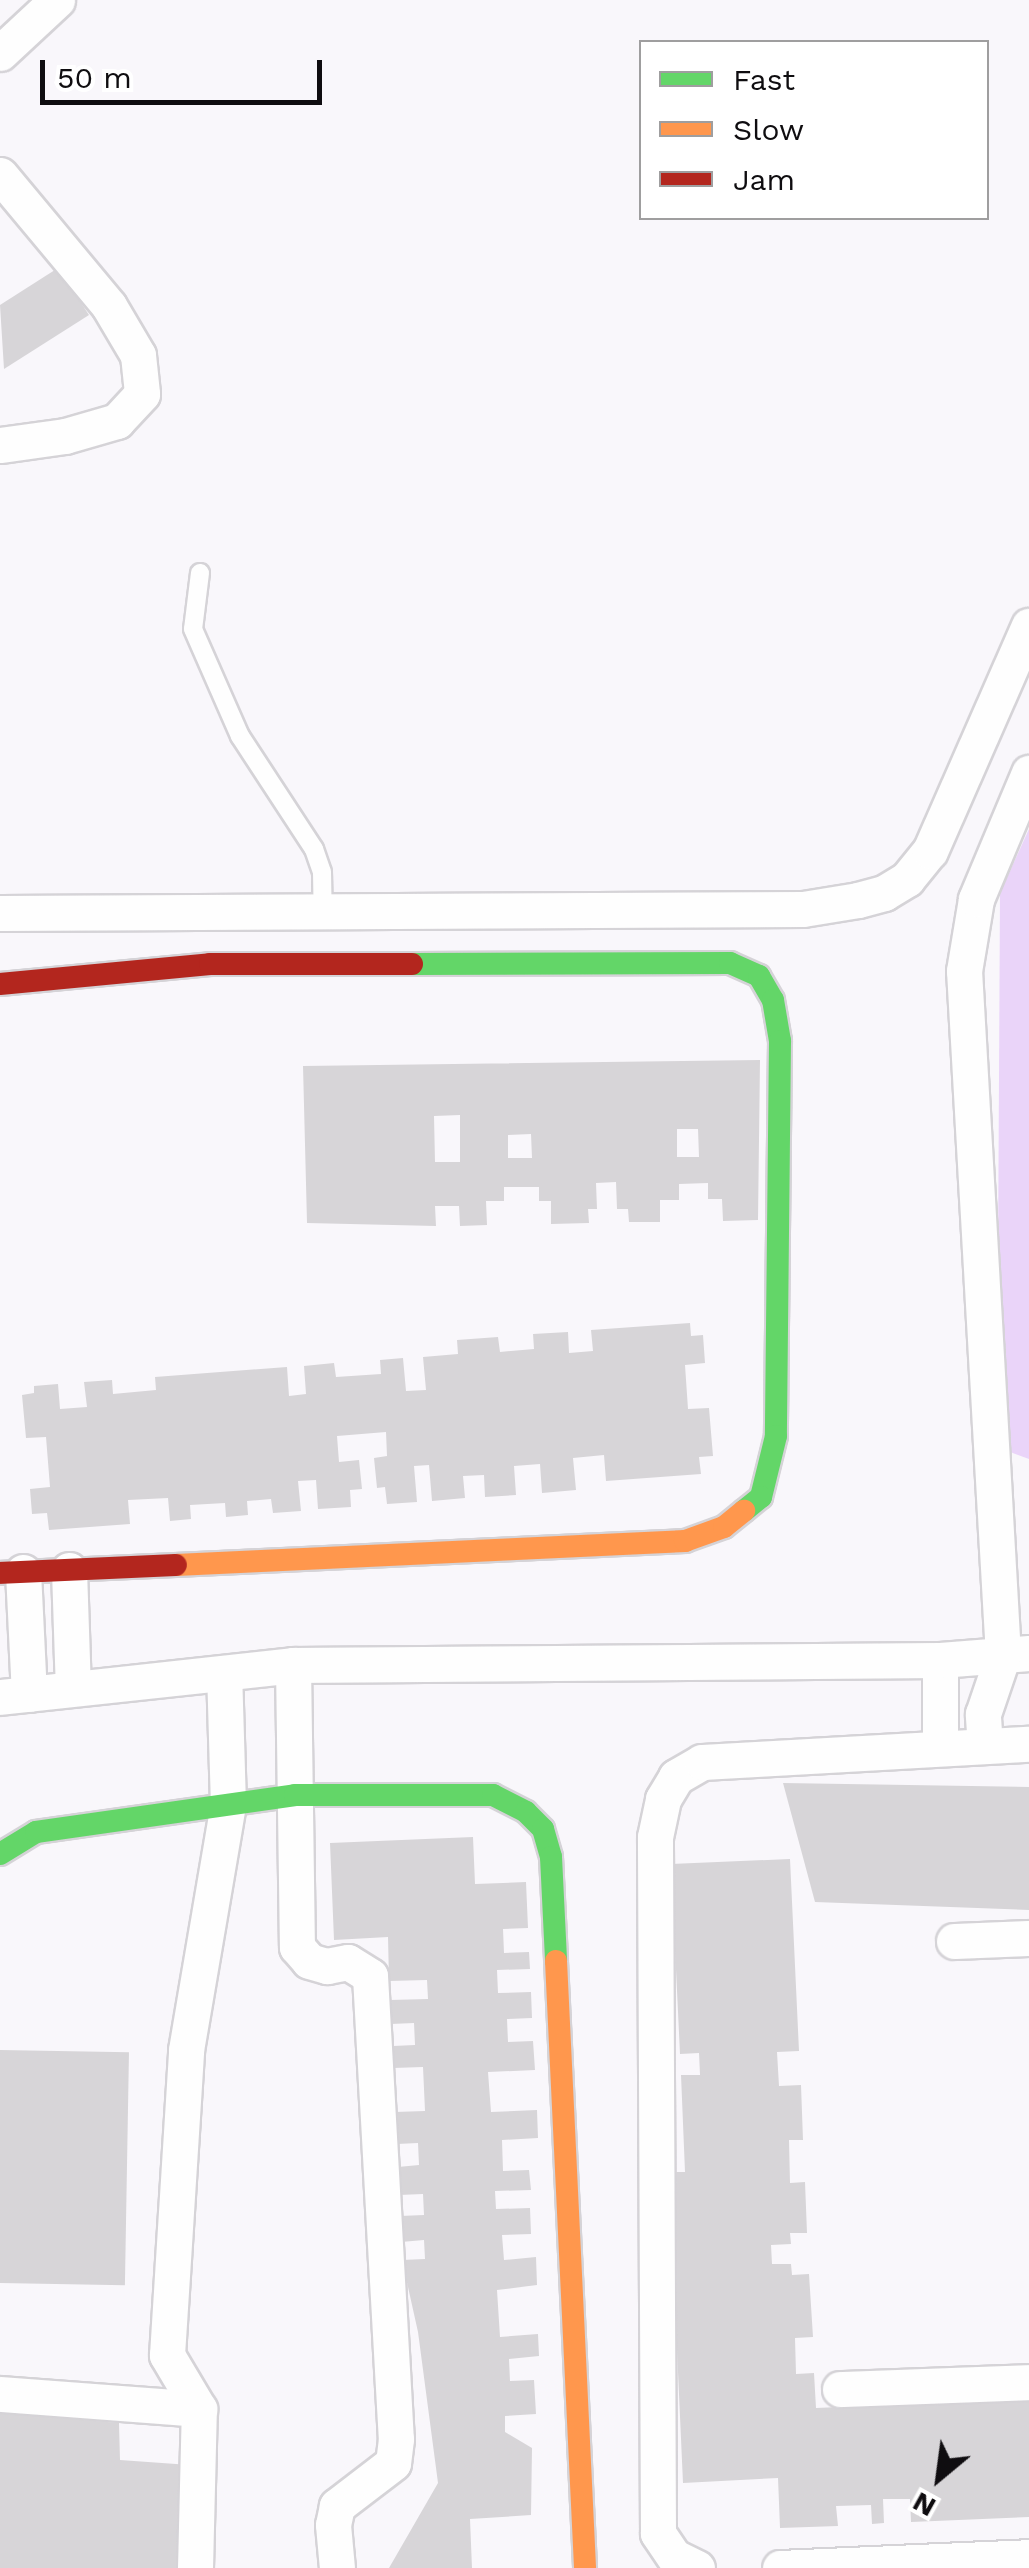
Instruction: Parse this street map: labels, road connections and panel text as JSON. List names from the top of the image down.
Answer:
{
  "legend": ["Fast", "Slow", "Jam"],
  "scale_bar": "50 m",
  "north": "bottom left"
}
